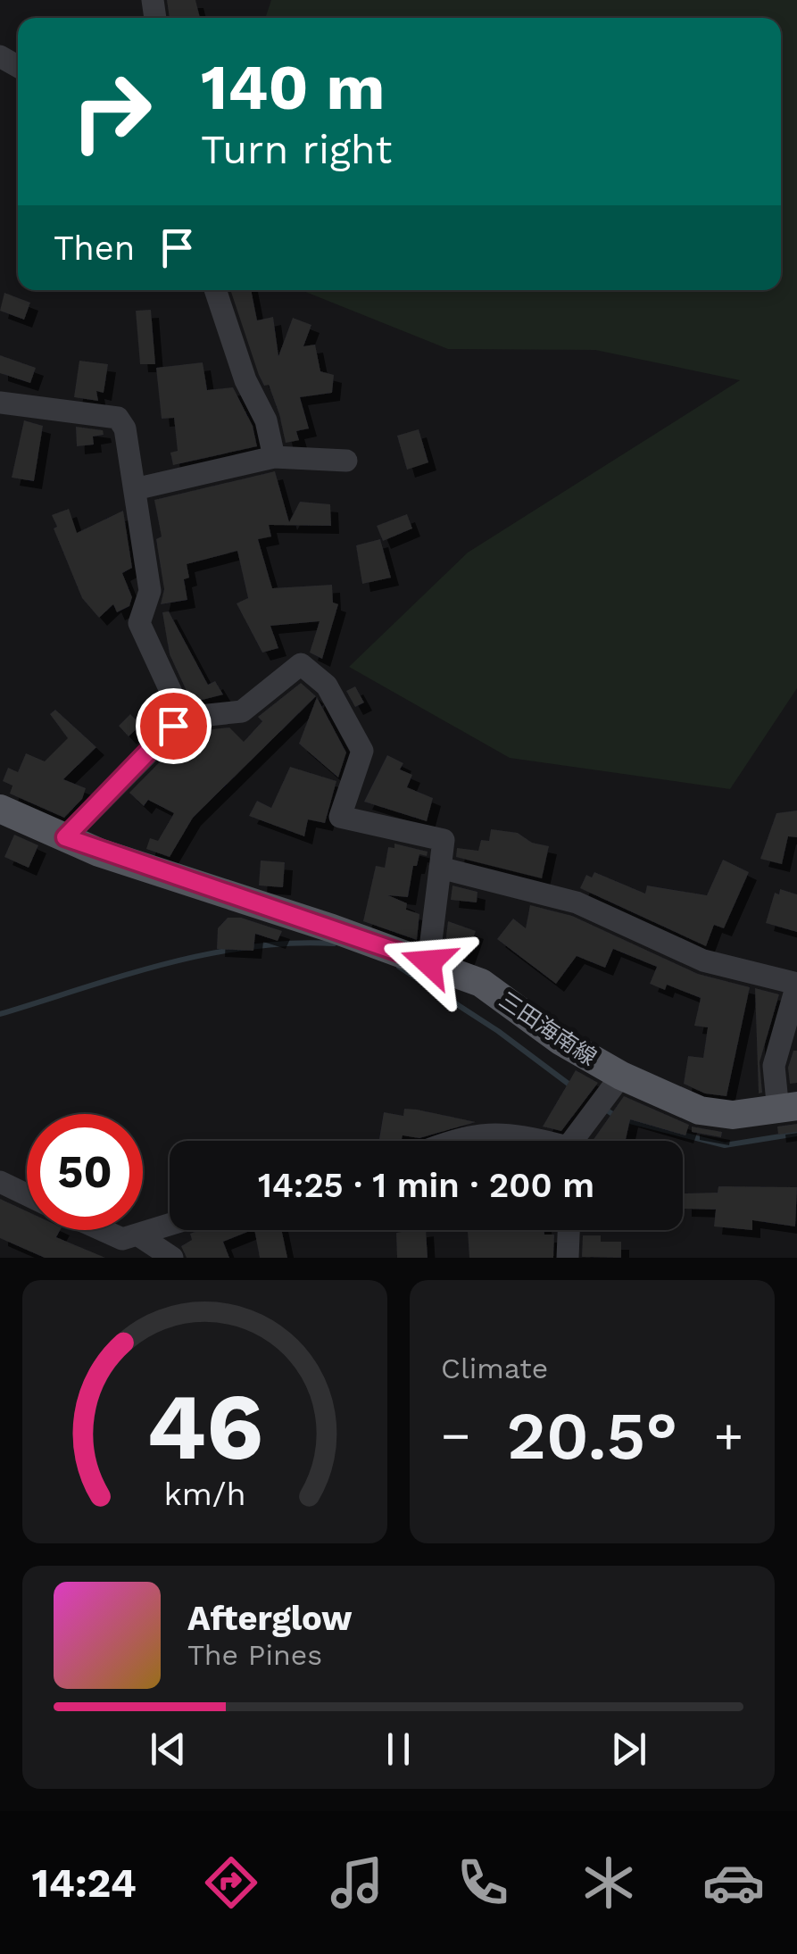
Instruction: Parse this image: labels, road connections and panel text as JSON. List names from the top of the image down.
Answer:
{
  "streets": {
    "main road": ["三田海南線"]
  },
  "page": {
    "turn": ["140 m", "Turn right"],
    "then": "Then",
    "limit": "50",
    "trip": "14:25 · 1 min · 200 m",
    "tile": "Climate",
    "heat": ["−", "20.5°", "+"],
    "song": ["Afterglow", "The Pines"],
    "tabs": "14:24",
    "gauge": ["46", "km/h"]
  }
}
